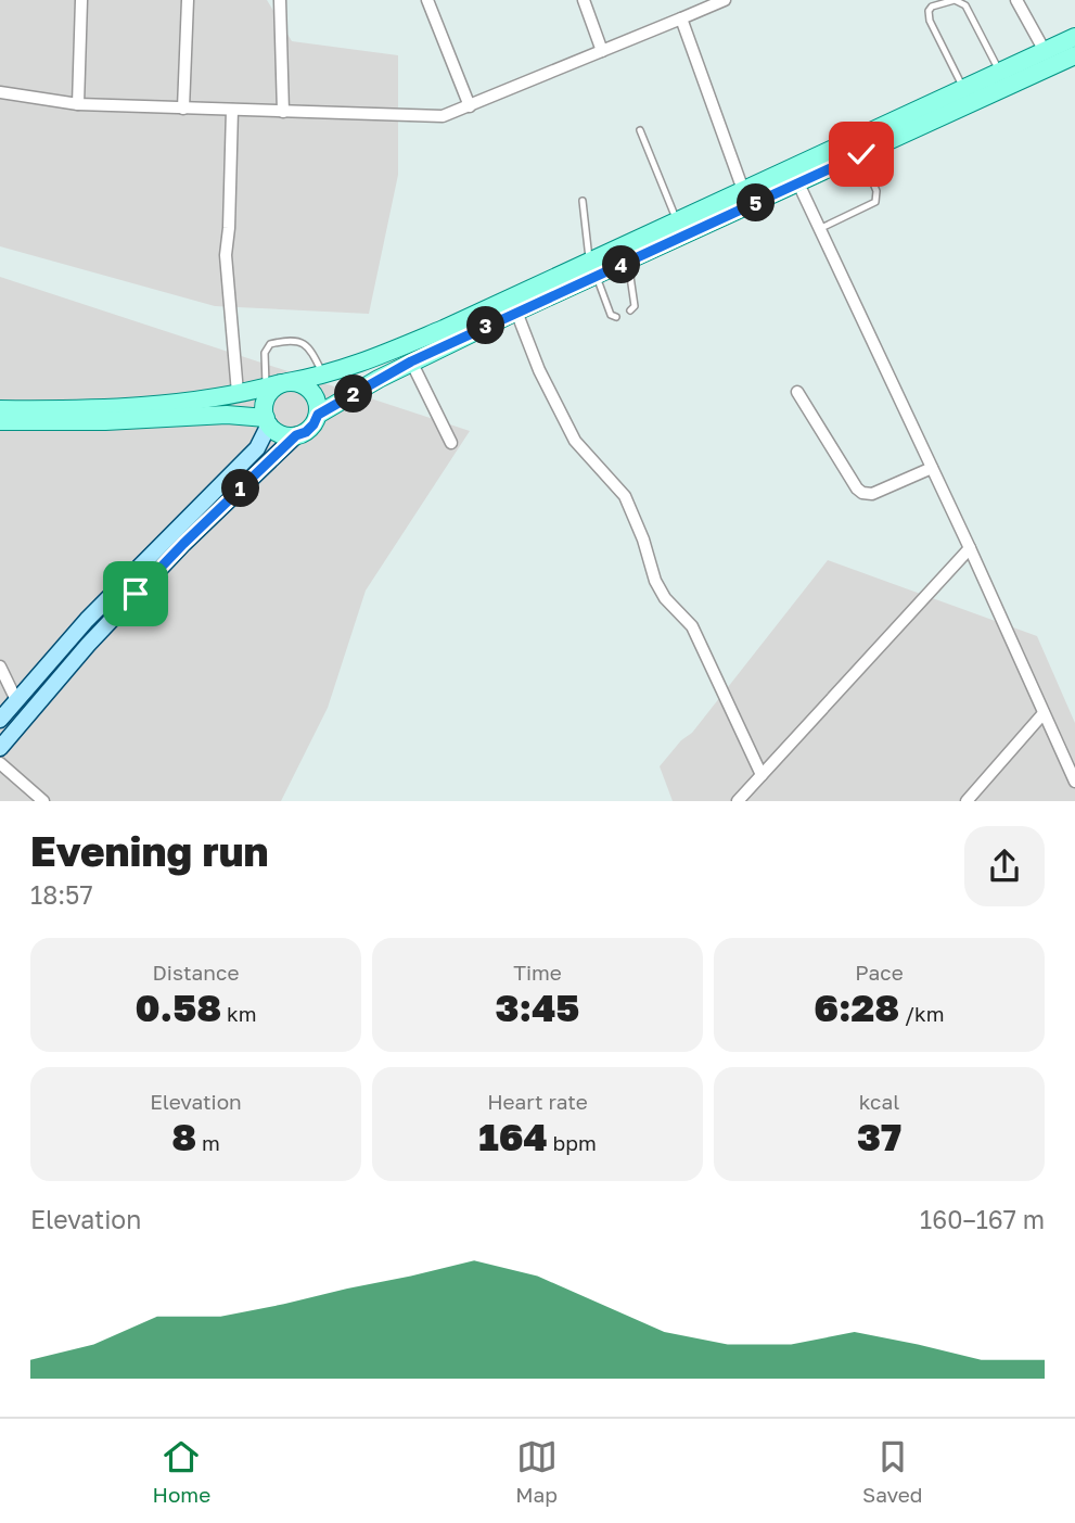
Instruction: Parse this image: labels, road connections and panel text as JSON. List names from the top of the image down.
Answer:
{
  "page": {
    "pins": [
      "5",
      "4",
      "3",
      "2",
      "1"
    ],
    "heading": ["Evening run", "18:57"],
    "stats": [
      ["Distance", "0.58 km"],
      ["Time", "3:45"],
      ["Pace", "6:28 /km"],
      ["Elevation", "8 m"],
      ["Heart rate", "164 bpm"],
      ["kcal", "37"]
    ],
    "chart": ["Elevation", "160–167 m"],
    "tabs": ["Home", "Map", "Saved"]
  }
}
